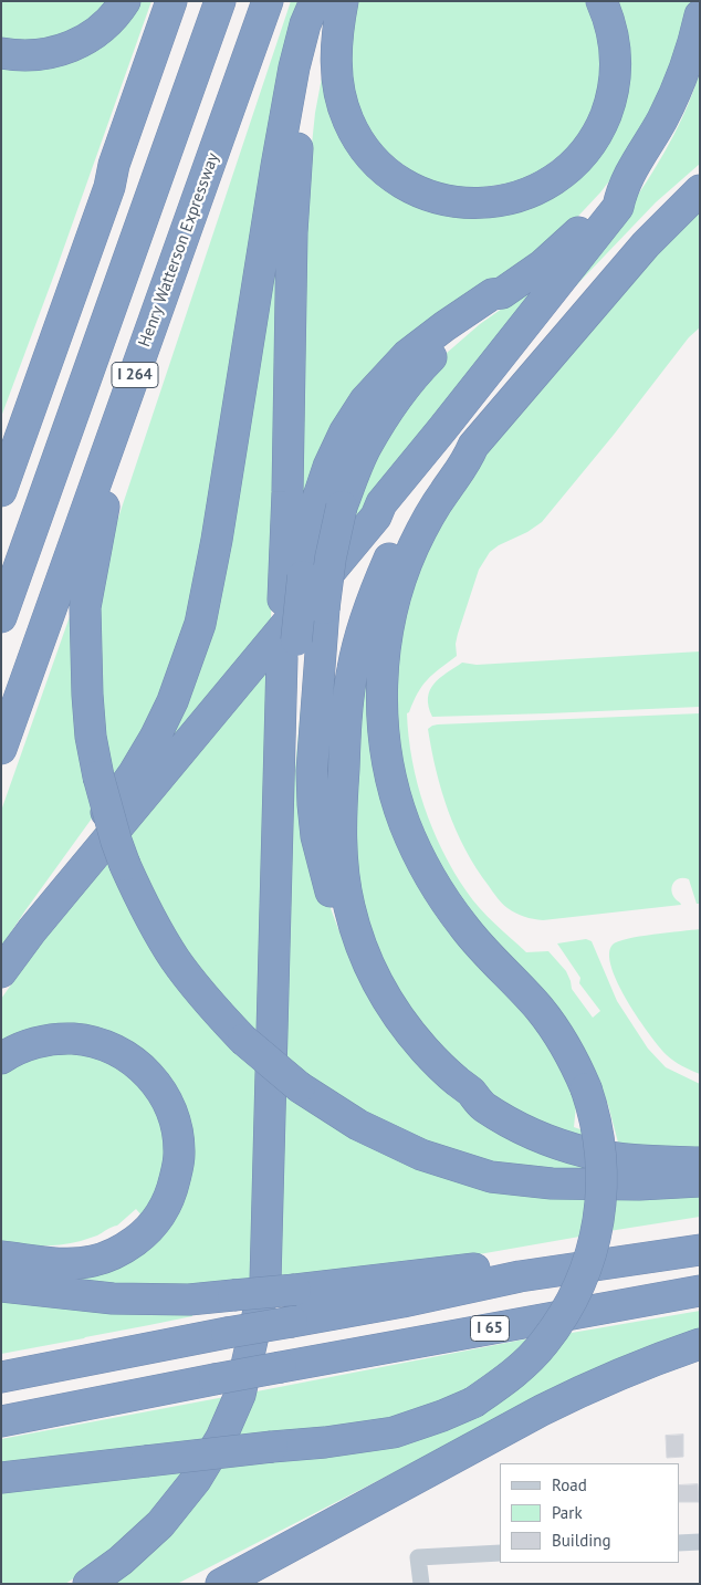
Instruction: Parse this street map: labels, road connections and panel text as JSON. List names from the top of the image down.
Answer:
{
  "streets": {
    "highway": ["Henry Watterson Expressway", "I 264", "I 65"]
  },
  "legend": ["Road", "Park", "Building"]
}
